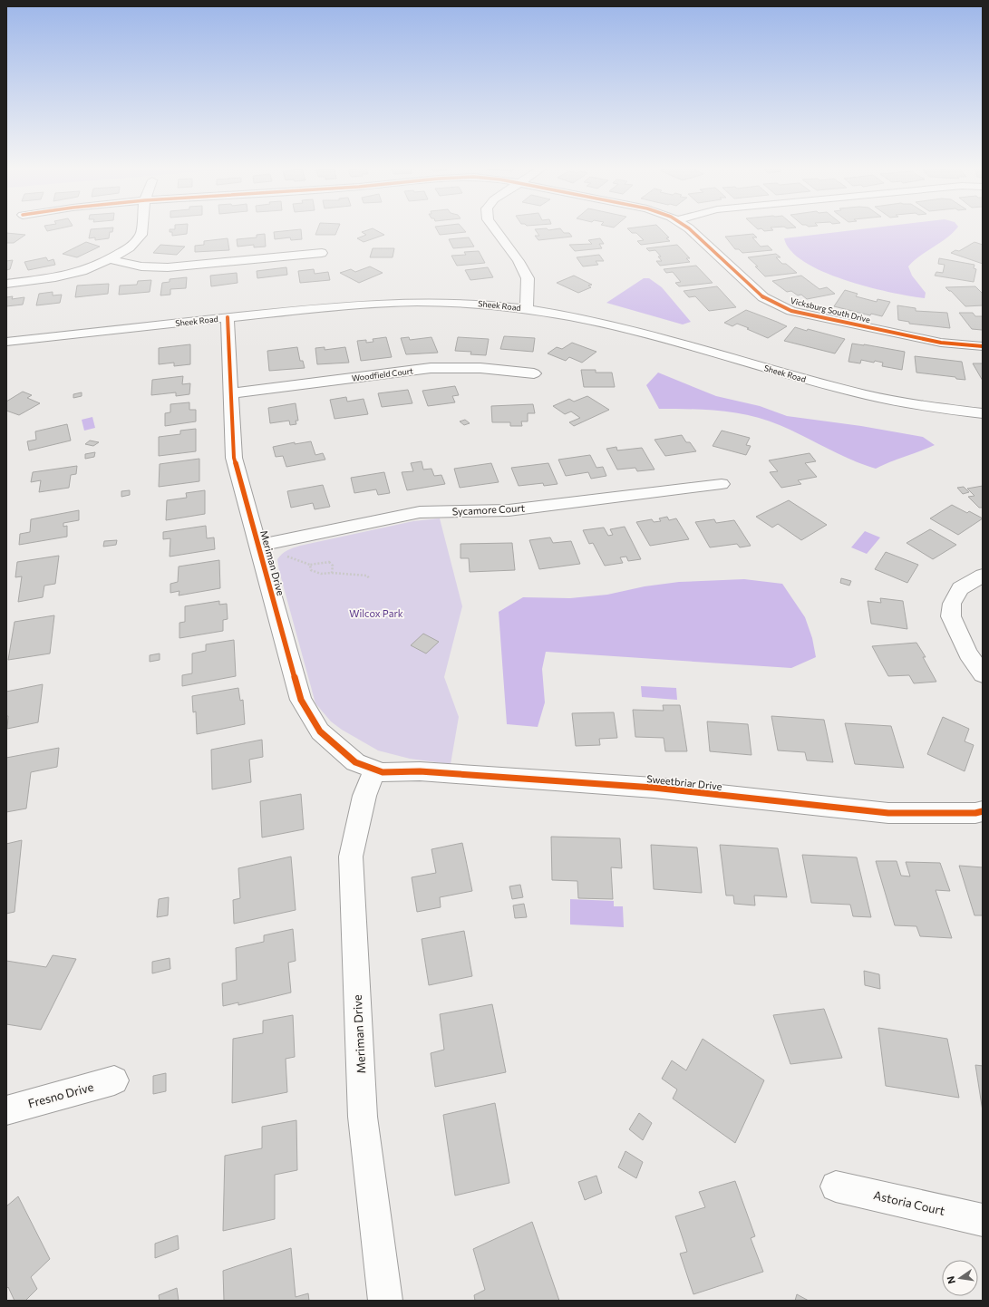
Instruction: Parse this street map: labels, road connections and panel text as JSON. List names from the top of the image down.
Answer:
{
  "streets": {
    "street": [
      "Sheek Road",
      "Vicksburg South Drive",
      "Woodfield Court",
      "Sycamore Court",
      "Meriman Drive",
      "Sweetbriar Drive",
      "Fresno Drive",
      "Astoria Court"
    ]
  },
  "crossings": [
    ["Sheek Road", "Meriman Drive"],
    ["Woodfield Court", "Meriman Drive"],
    ["Sycamore Court", "Meriman Drive"],
    ["Meriman Drive", "Sweetbriar Drive"]
  ],
  "parks": ["Wilcox Park"],
  "north": "left"
}
